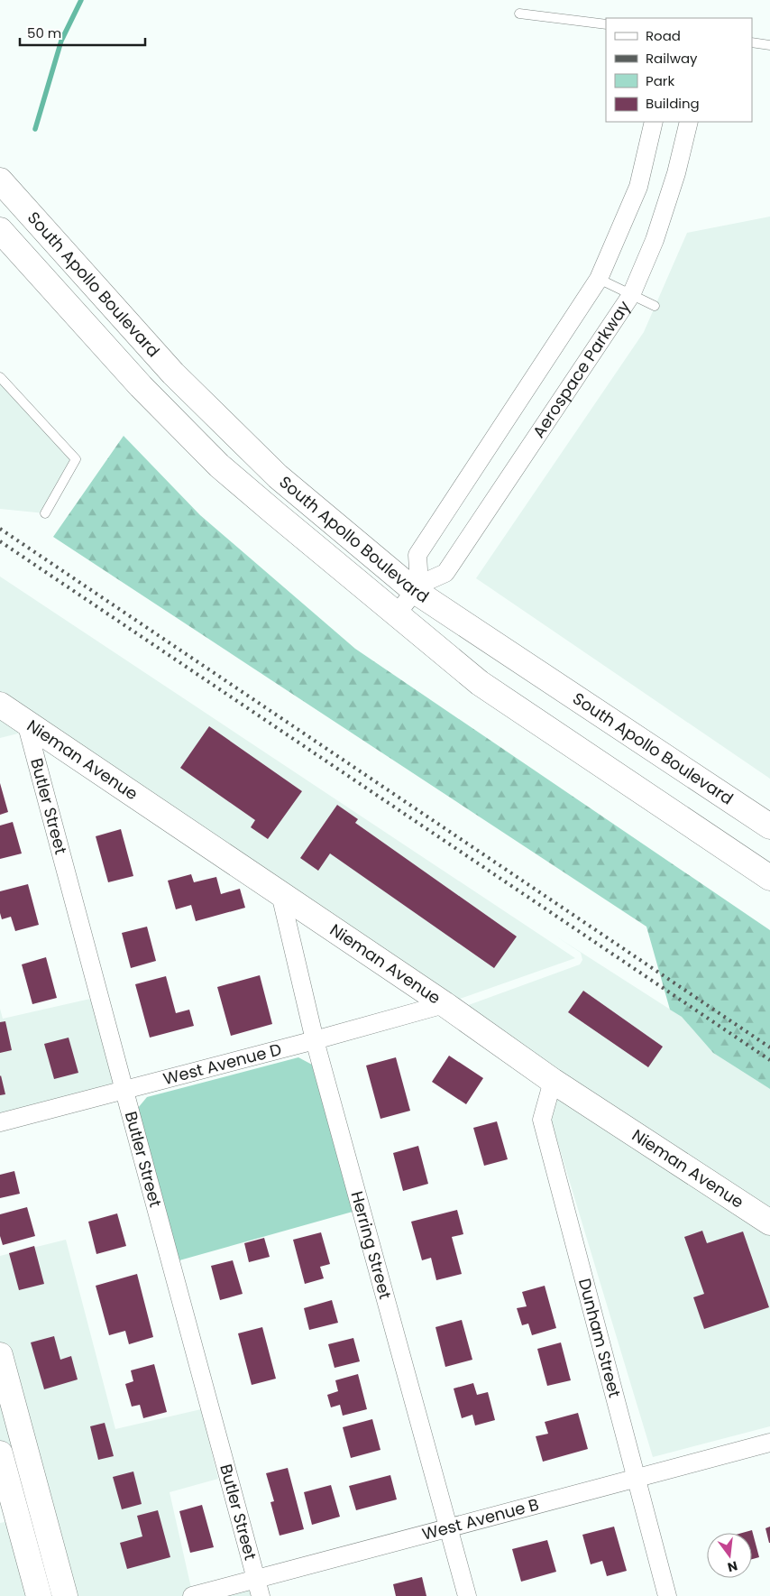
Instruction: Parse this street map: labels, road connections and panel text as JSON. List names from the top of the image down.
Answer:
{
  "streets": {
    "street": [
      "South Apollo Boulevard",
      "Aerospace Parkway",
      "Nieman Avenue",
      "Butler Street",
      "West Avenue D",
      "Herring Street",
      "Dunham Street",
      "West Avenue B"
    ]
  },
  "crossings": [
    ["South Apollo Boulevard", "Aerospace Parkway"],
    ["Nieman Avenue", "Butler Street"],
    ["Nieman Avenue", "West Avenue D"],
    ["Nieman Avenue", "Herring Street"],
    ["Nieman Avenue", "Dunham Street"],
    ["Butler Street", "West Avenue D"],
    ["Butler Street", "West Avenue B"],
    ["West Avenue D", "Herring Street"],
    ["Herring Street", "West Avenue B"],
    ["Dunham Street", "West Avenue B"]
  ],
  "legend": [
    "Road",
    "Railway",
    "Park",
    "Building"
  ],
  "scale_bar": "50 m",
  "north": "bottom"
}
